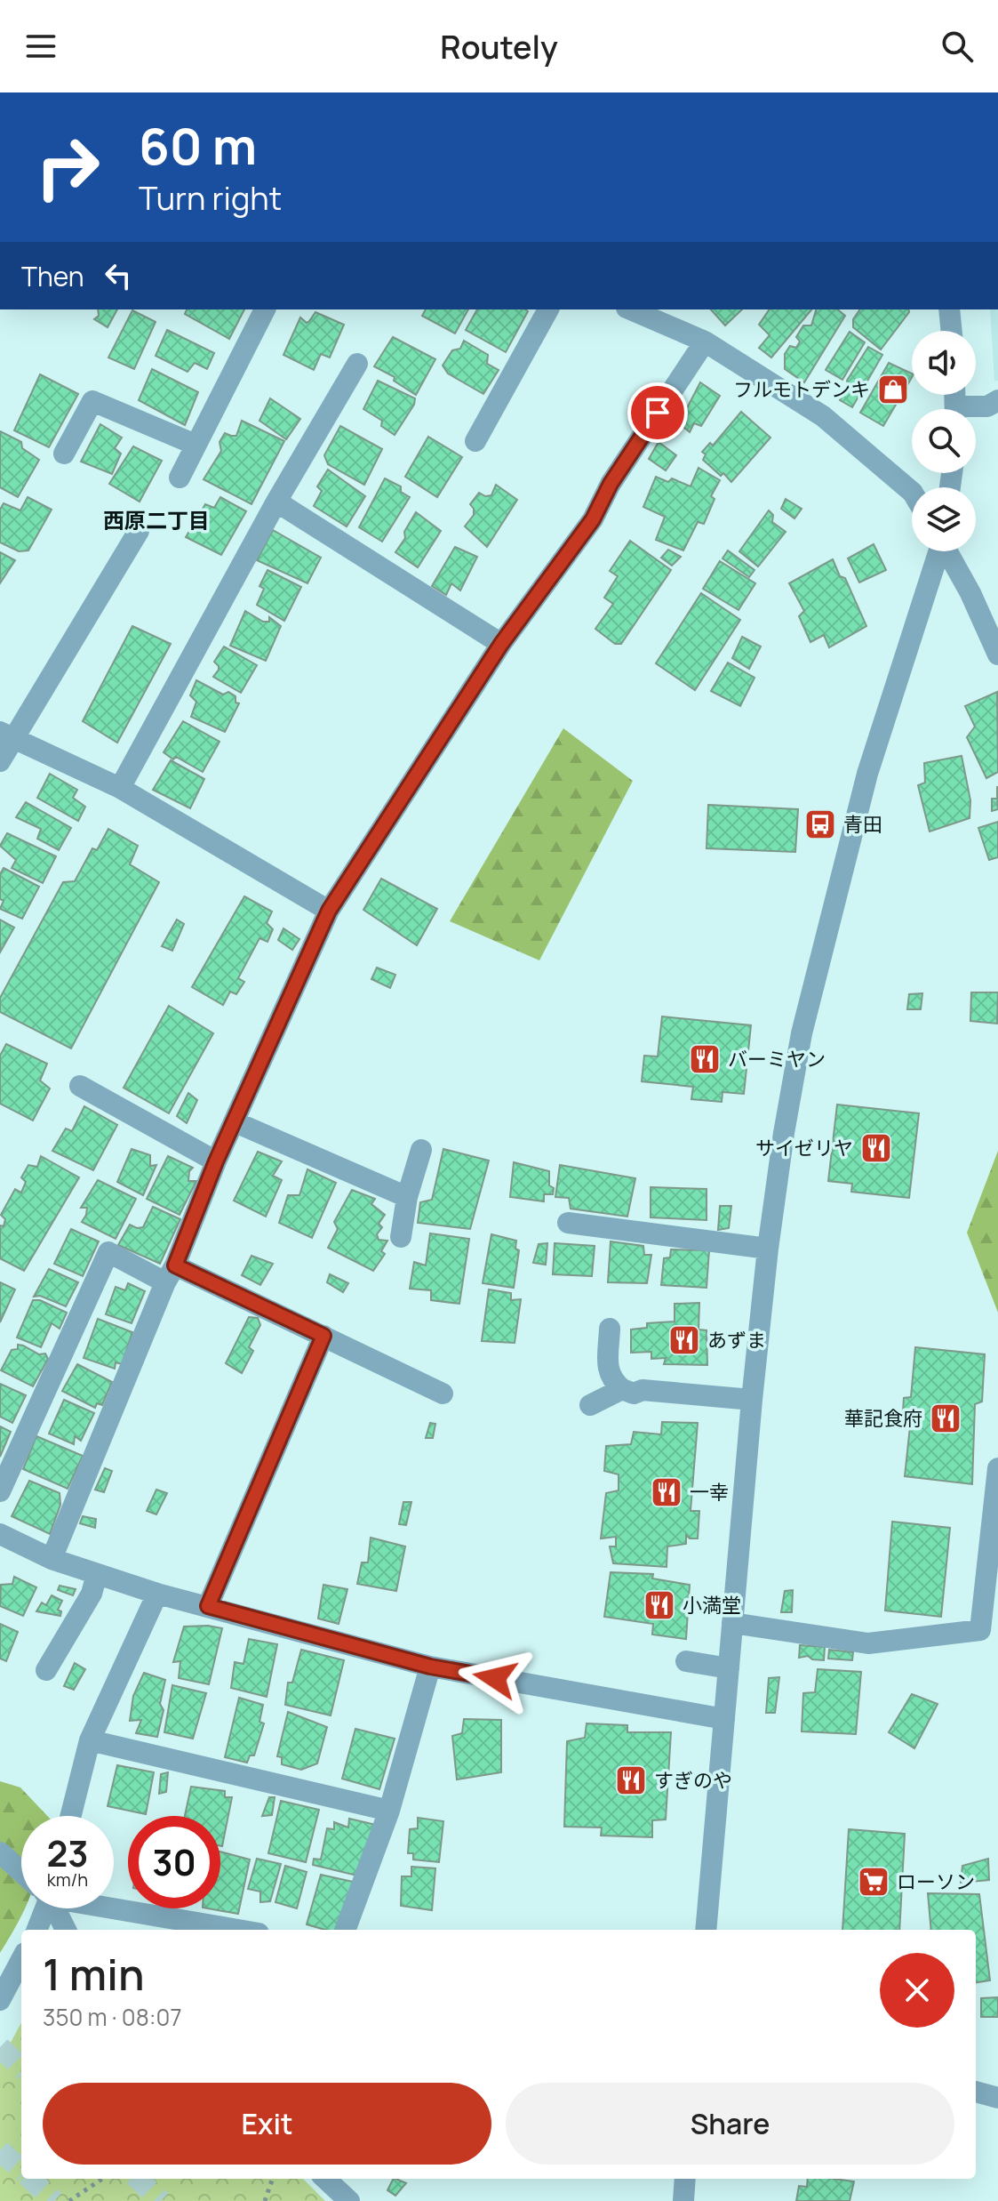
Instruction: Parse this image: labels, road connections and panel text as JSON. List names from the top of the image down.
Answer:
{
  "districts": ["西原二丁目"],
  "places": {
    "shop": ["フルモトデンキ"],
    "bus stop": ["青田"],
    "restaurant": [
      "バーミヤン",
      "サイゼリヤ",
      "あずま",
      "華記食府",
      "一幸",
      "小満堂",
      "すぎのや"
    ],
    "supermarket": ["ローソン"]
  },
  "page": {
    "header": "Routely",
    "turn": ["60 m", "Turn right"],
    "then": "Then",
    "speed": "23 km/h",
    "limit": "30",
    "heading": ["1 min", "350 m · 08:07"],
    "buttons": ["Exit", "Share"]
  }
}
